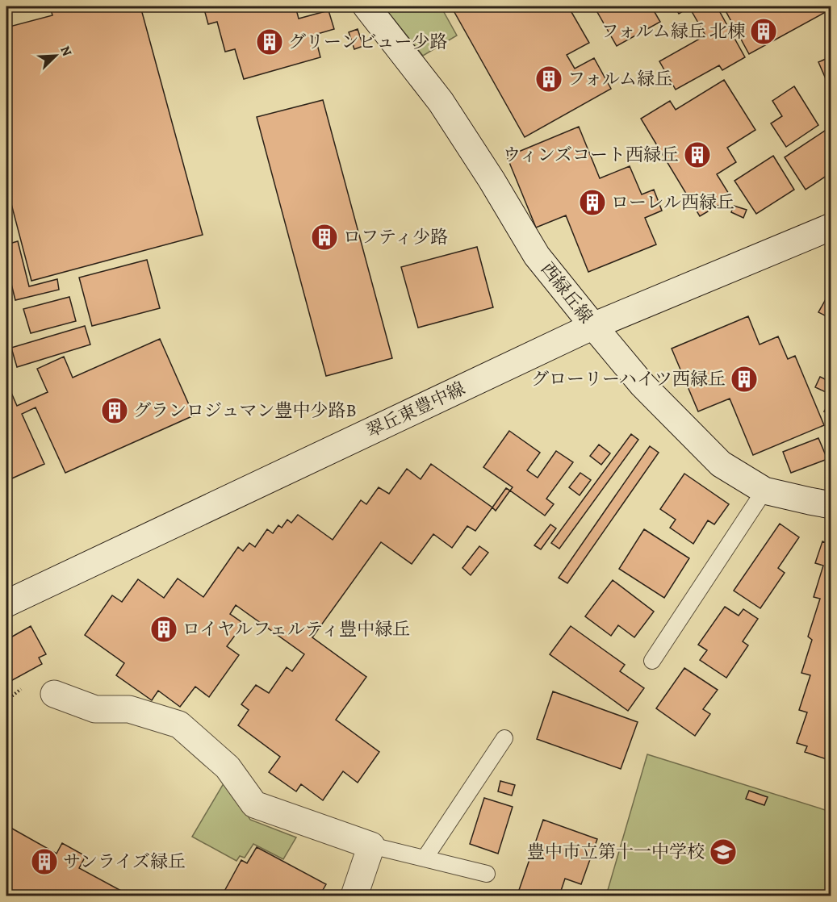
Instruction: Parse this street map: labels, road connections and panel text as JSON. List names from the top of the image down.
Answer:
{
  "streets": {
    "street": ["西緑丘線", "翠丘東豊中線"]
  },
  "crossings": [
    ["西緑丘線", "翠丘東豊中線"]
  ],
  "places": {
    "building": [
      "フォルム緑丘 北棟",
      "グリーンビュー少路",
      "フォルム緑丘",
      "ウィンズコート西緑丘",
      "ローレル西緑丘",
      "ロフティ少路",
      "グローリーハイツ西緑丘",
      "グランロジュマン豊中少路B",
      "ロイヤルフェルティ豊中緑丘",
      "サンライズ緑丘"
    ],
    "school or university": ["豊中市立第十一中学校"]
  },
  "north": "top right"
}
